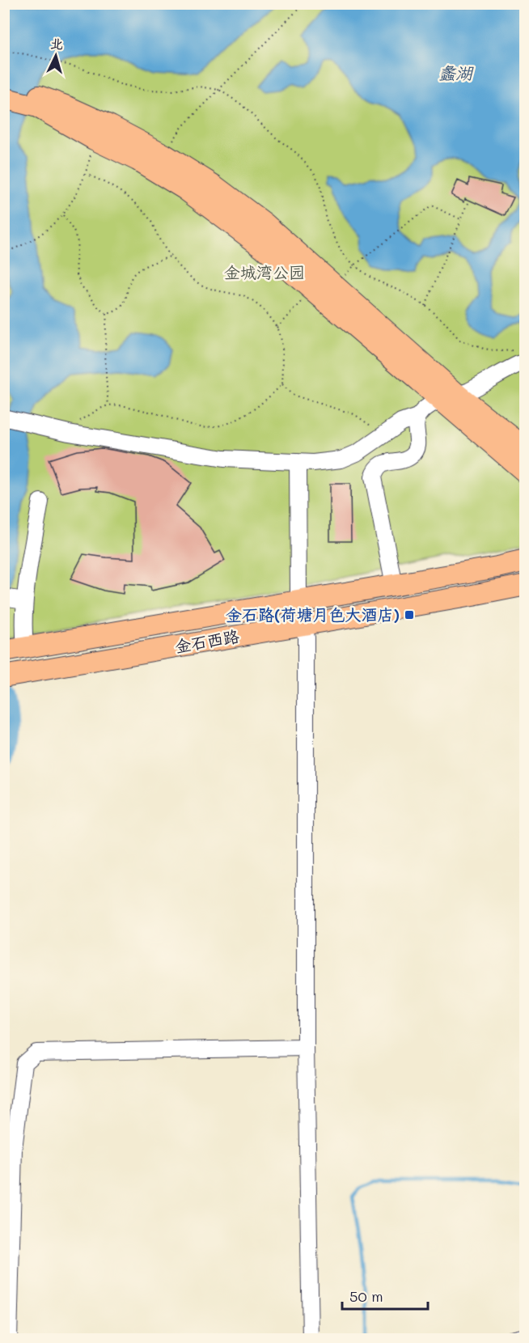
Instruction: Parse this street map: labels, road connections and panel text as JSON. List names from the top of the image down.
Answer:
{
  "streets": {
    "main road": ["金石西路"]
  },
  "water": ["蠡湖"],
  "parks": ["金城湾公园"],
  "places": {
    "transit": ["金石路(荷塘月色大酒店)"]
  },
  "scale_bar": "50 m",
  "north": "top"
}
